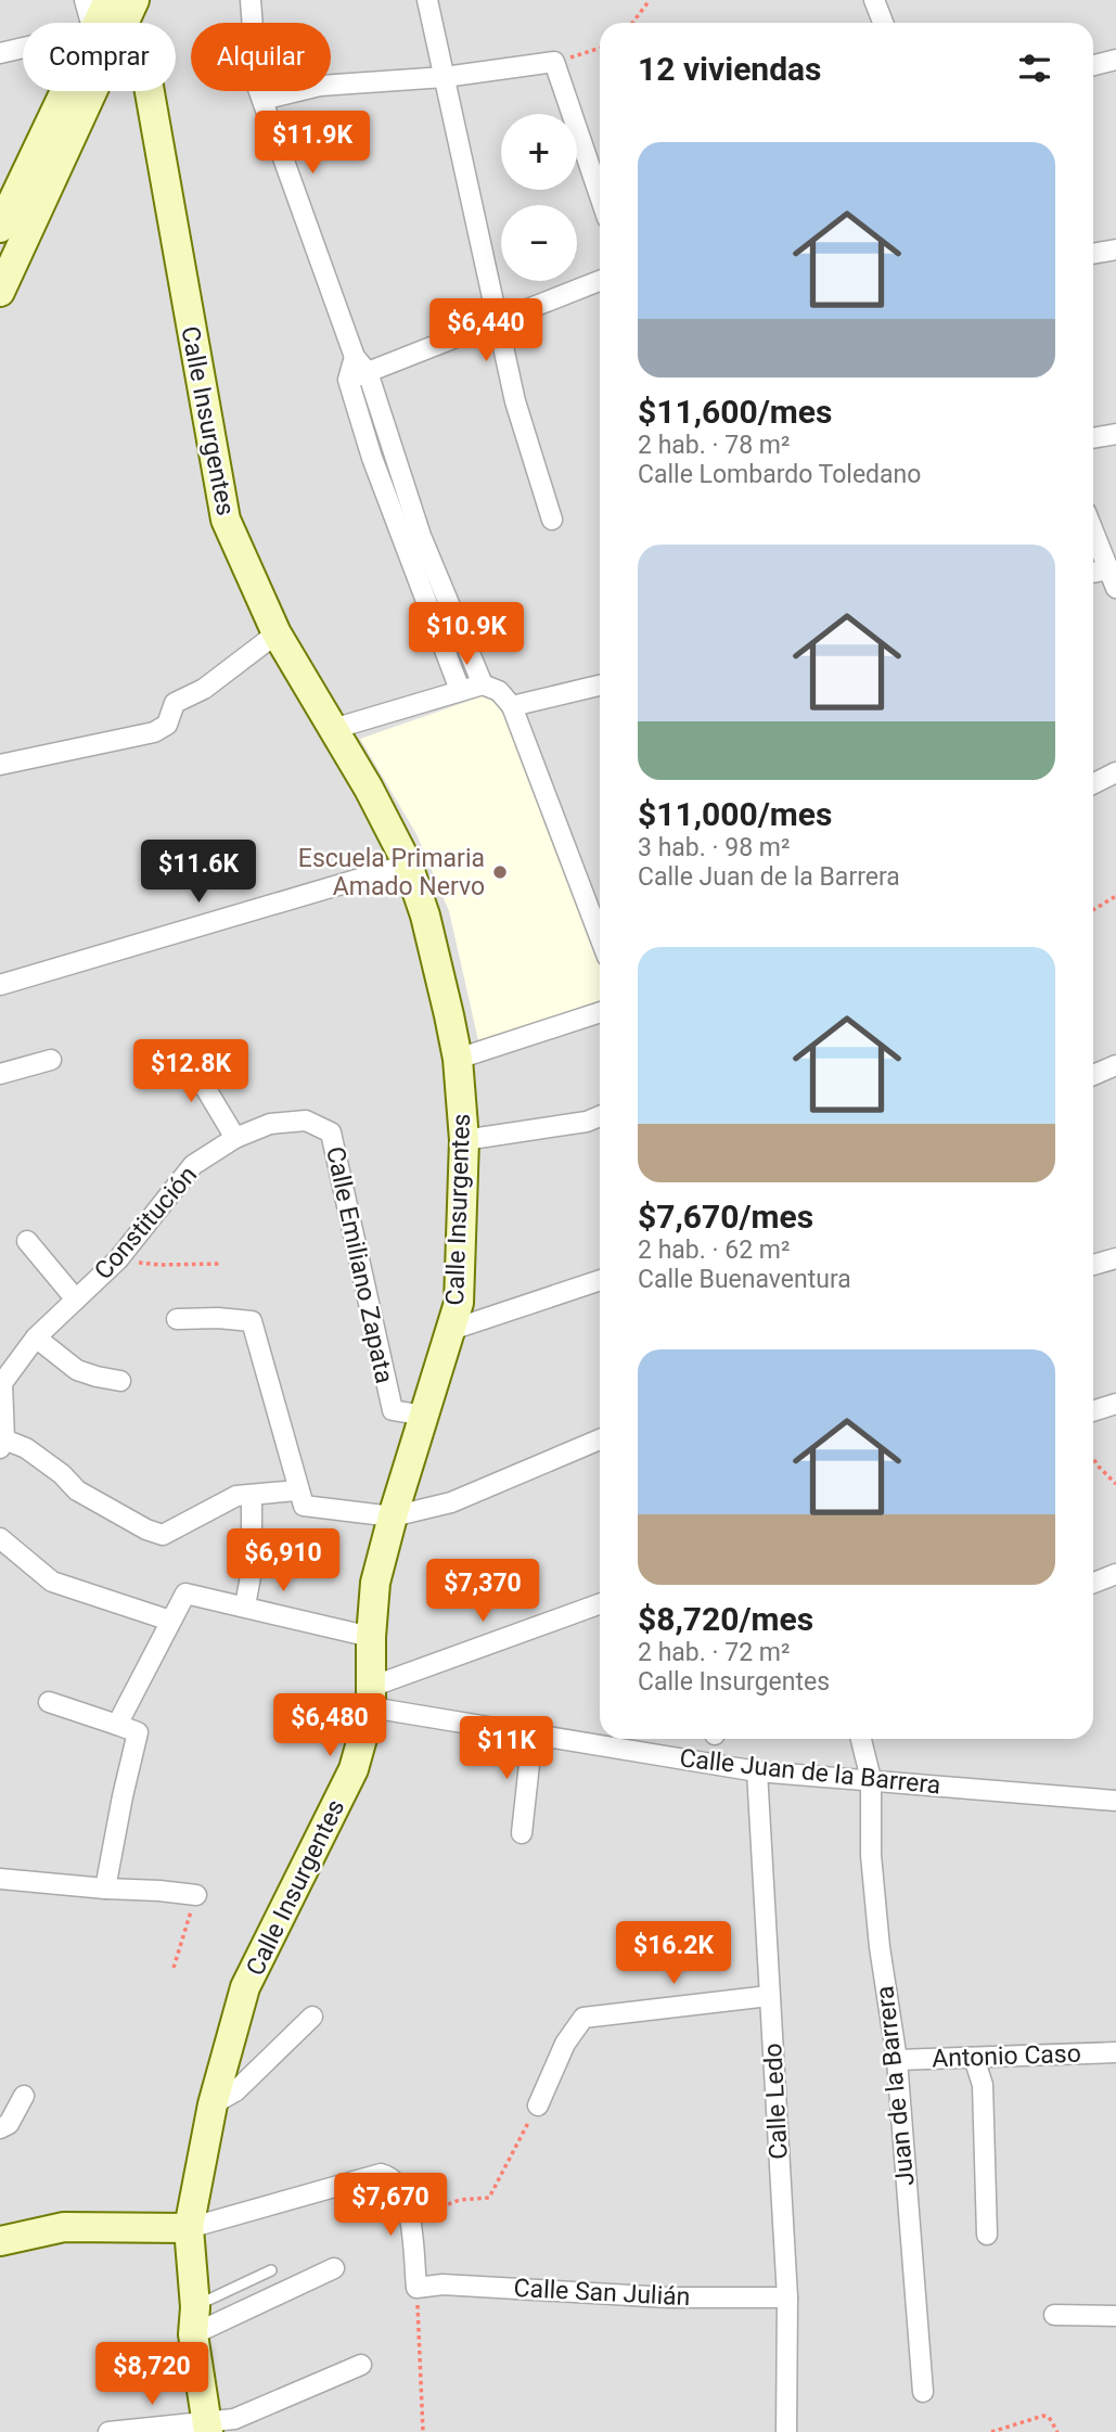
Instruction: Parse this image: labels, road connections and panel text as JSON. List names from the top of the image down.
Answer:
{
  "streets": {
    "main road": ["Calle Insurgentes"],
    "street": [
      "Constitución",
      "Calle Emiliano Zapata",
      "Calle Juan de la Barrera",
      "Antonio Caso",
      "Juan de la Barrera",
      "Calle Ledo",
      "Calle San Julián"
    ]
  },
  "crossings": [
    ["Calle Insurgentes", "Calle Emiliano Zapata"],
    ["Calle Insurgentes", "Calle Juan de la Barrera"],
    ["Constitución", "Calle Emiliano Zapata"],
    ["Calle Juan de la Barrera", "Juan de la Barrera"],
    ["Calle Juan de la Barrera", "Calle Ledo"],
    ["Antonio Caso", "Juan de la Barrera"],
    ["Calle Ledo", "Calle San Julián"]
  ],
  "places": ["Escuela Primaria Amado Nervo"],
  "page": {
    "chip": ["Comprar", "Alquilar"],
    "heading": "12 viviendas",
    "price": [
      "$11.9K",
      "$6,440",
      "$10.9K",
      "$11.6K",
      "$12.8K",
      "$6,910",
      "$7,370",
      "$6,480",
      "$11K",
      "$16.2K",
      "$7,670",
      "$8,720"
    ],
    "map_buttons": ["+", "−"],
    "list": [
      {
        "name": "$11,600/mes",
        "note": "2 hab. · 78 m² · Calle Lombardo Toledano"
      },
      {
        "name": "$11,000/mes",
        "note": "3 hab. · 98 m² · Calle Juan de la Barrera"
      },
      {
        "name": "$7,670/mes",
        "note": "2 hab. · 62 m² · Calle Buenaventura"
      },
      {
        "name": "$8,720/mes",
        "note": "2 hab. · 72 m² · Calle Insurgentes"
      }
    ]
  }
}
